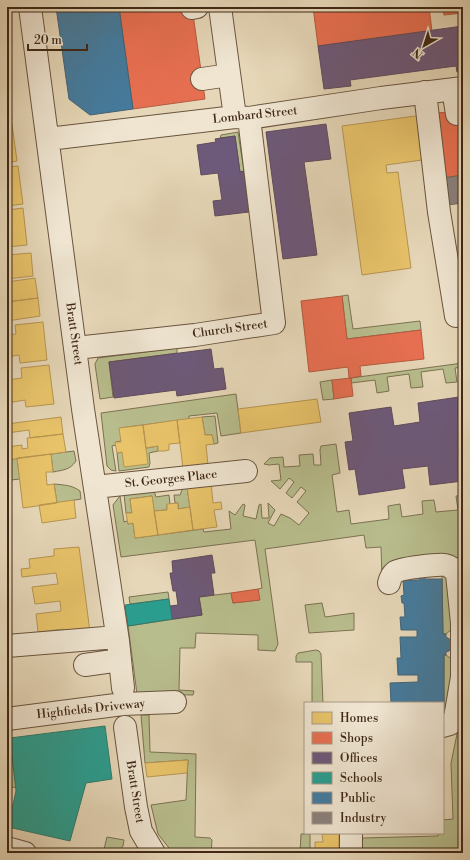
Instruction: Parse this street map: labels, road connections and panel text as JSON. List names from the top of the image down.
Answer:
{
  "streets": {
    "street": [
      "Lombard Street",
      "Church Street",
      "Bratt Street",
      "St. Georges Place",
      "Highfields Driveway"
    ]
  },
  "crossings": [
    ["Lombard Street", "Church Street"],
    ["Lombard Street", "Bratt Street"],
    ["Church Street", "Bratt Street"],
    ["Bratt Street", "St. Georges Place"]
  ],
  "legend": [
    "Homes",
    "Shops",
    "Offices",
    "Schools",
    "Public",
    "Industry"
  ],
  "scale_bar": "20 m",
  "north": "bottom left"
}
